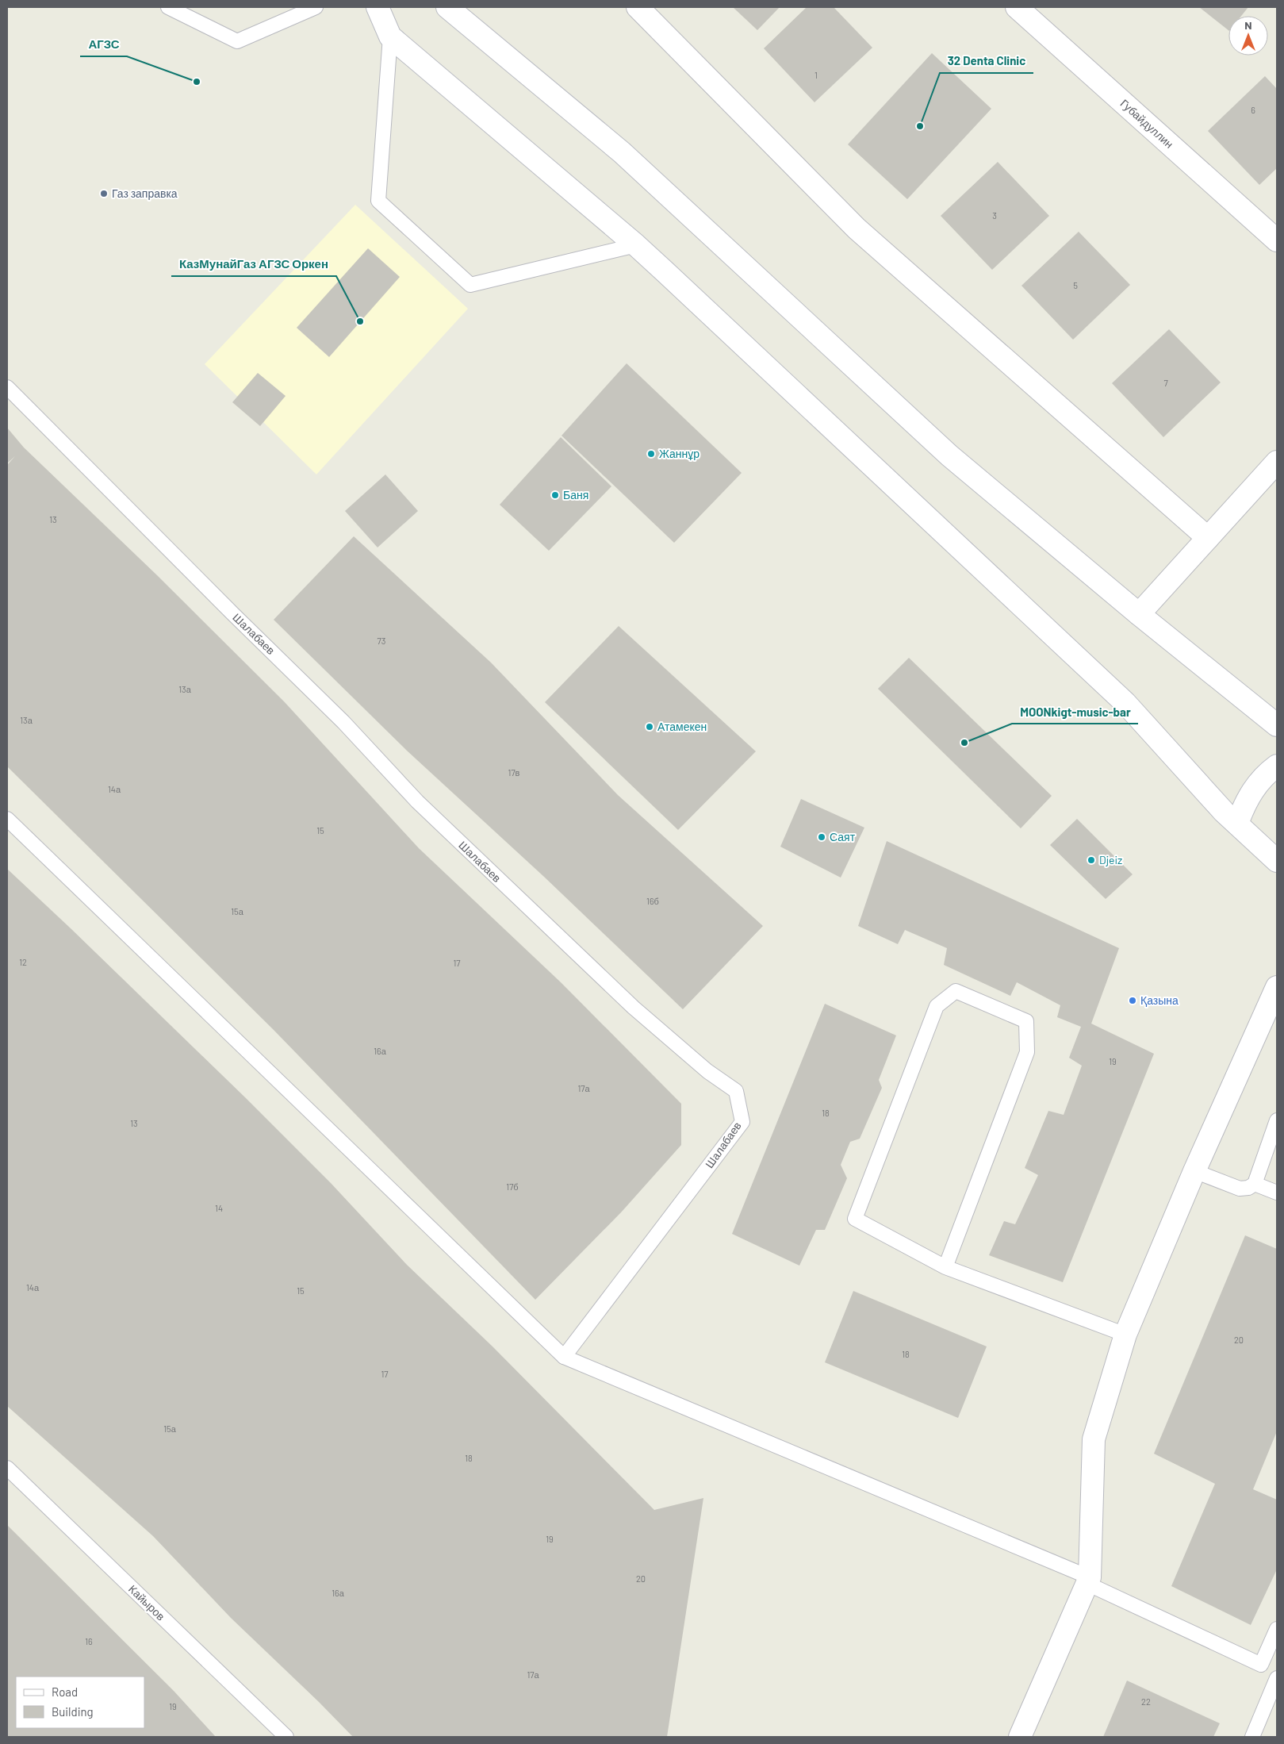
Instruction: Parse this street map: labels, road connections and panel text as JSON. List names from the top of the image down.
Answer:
{
  "streets": {
    "street": ["Губайдуллин"],
    "lane": ["Шалабаев", "Кайыров"]
  },
  "places": [
    "АГЗС",
    "32 Denta Clinic",
    "Газ заправка",
    "КазМунайГаз АГЗС Оркен",
    "Жаннұр",
    "Баня",
    "Атамекен",
    "MOONkigt-music-bar",
    "Саят",
    "Djeiz",
    "Қазына"
  ],
  "house_numbers": [
    "1",
    "6",
    "3",
    "5",
    "7",
    "13",
    "73",
    "13а",
    "13а",
    "17в",
    "14а",
    "15",
    "16б",
    "15а",
    "12",
    "17",
    "16а",
    "19",
    "17а",
    "18",
    "13",
    "17б",
    "14",
    "14а",
    "15",
    "20",
    "18",
    "17",
    "15а",
    "18",
    "19",
    "20",
    "16а",
    "16",
    "17а",
    "22",
    "19"
  ],
  "legend": ["Road", "Building"],
  "north": "top"
}
